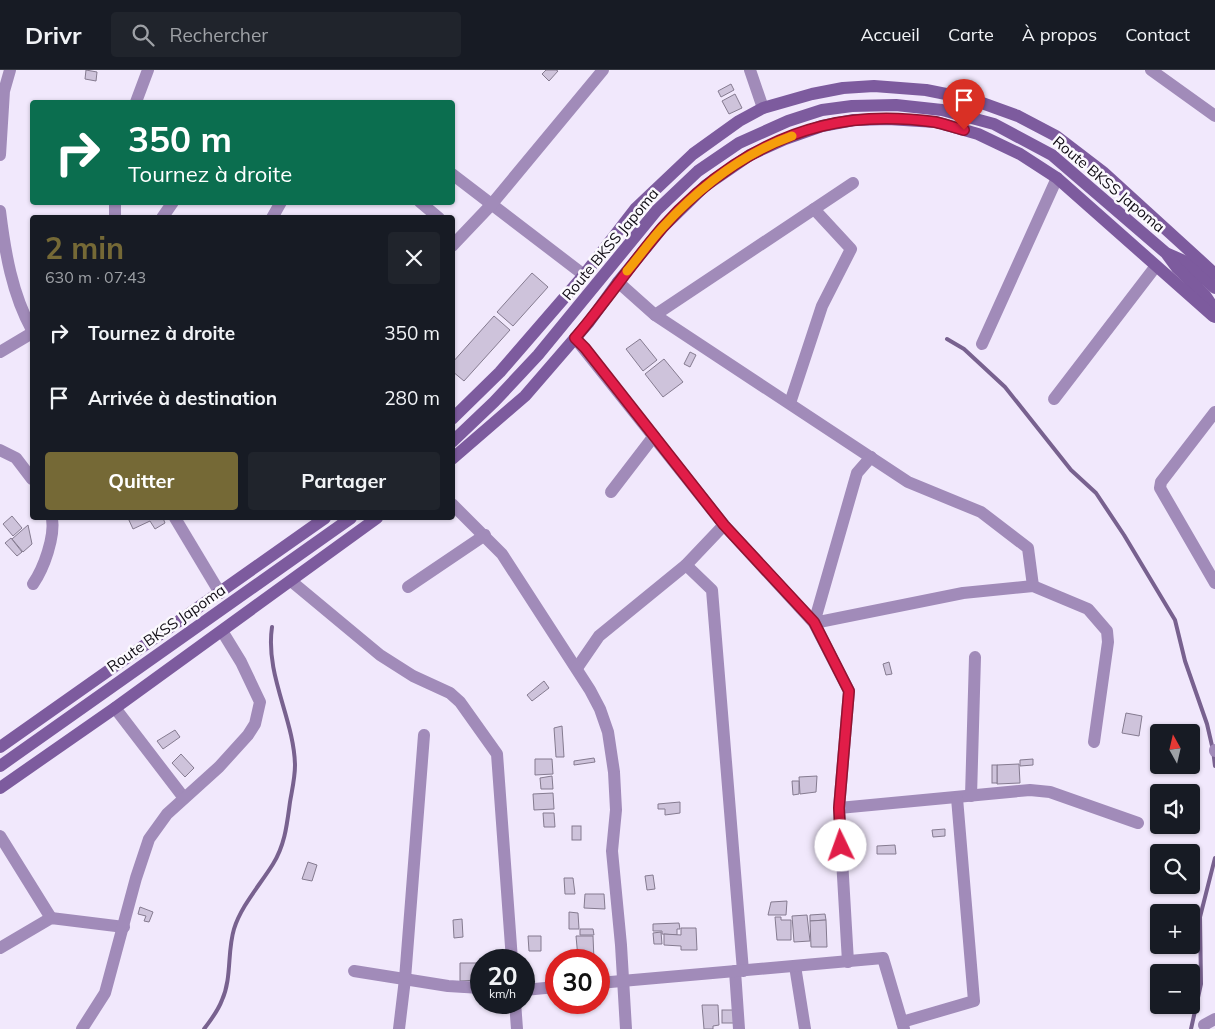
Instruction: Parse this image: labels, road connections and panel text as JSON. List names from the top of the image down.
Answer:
{
  "streets": {
    "main road": ["Route BKSS Japoma"]
  },
  "north": "top",
  "page": {
    "header": "Drivr",
    "search": "Rechercher",
    "nav": [
      "Accueil",
      "Carte",
      "À propos",
      "Contact"
    ],
    "turn": ["350 m", "Tournez à droite"],
    "heading": ["2 min", "630 m · 07:43"],
    "list": [
      {
        "name": "Tournez à droite",
        "value": "350 m"
      },
      {
        "name": "Arrivée à destination",
        "value": "280 m"
      }
    ],
    "buttons": ["Quitter", "Partager"],
    "map_buttons": ["+", "−"],
    "speed": "20 km/h",
    "limit": "30"
  }
}
